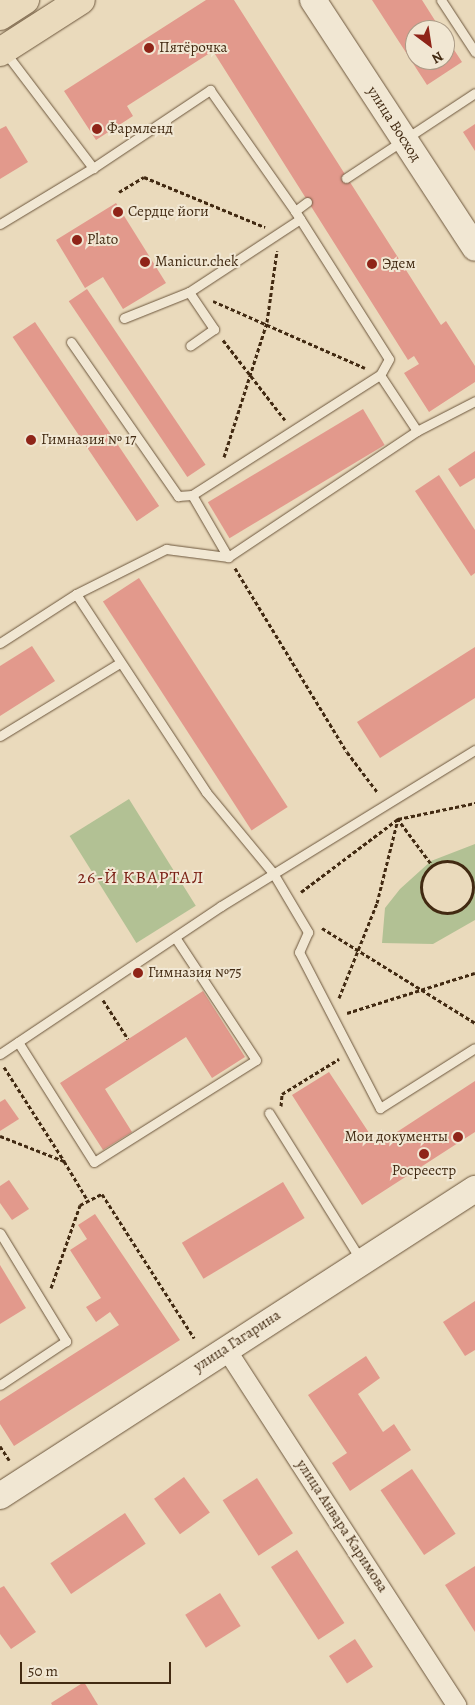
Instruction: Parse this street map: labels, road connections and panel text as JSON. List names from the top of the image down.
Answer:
{
  "streets": {
    "street": ["улица Восход", "улица Гагарина", "улица Анвара Каримова"]
  },
  "crossings": [
    ["улица Гагарина", "улица Анвара Каримова"]
  ],
  "districts": ["26-Й КВАРТАЛ"],
  "places": [
    "Пятёрочка",
    "Фармленд",
    "Сердце йоги",
    "Plato",
    "Manicur.chek",
    "Эдем",
    "Гимназия № 17",
    "Гимназия №75",
    "Мои документы",
    "Росреестр"
  ],
  "scale_bar": "50 m",
  "north": "bottom right"
}
